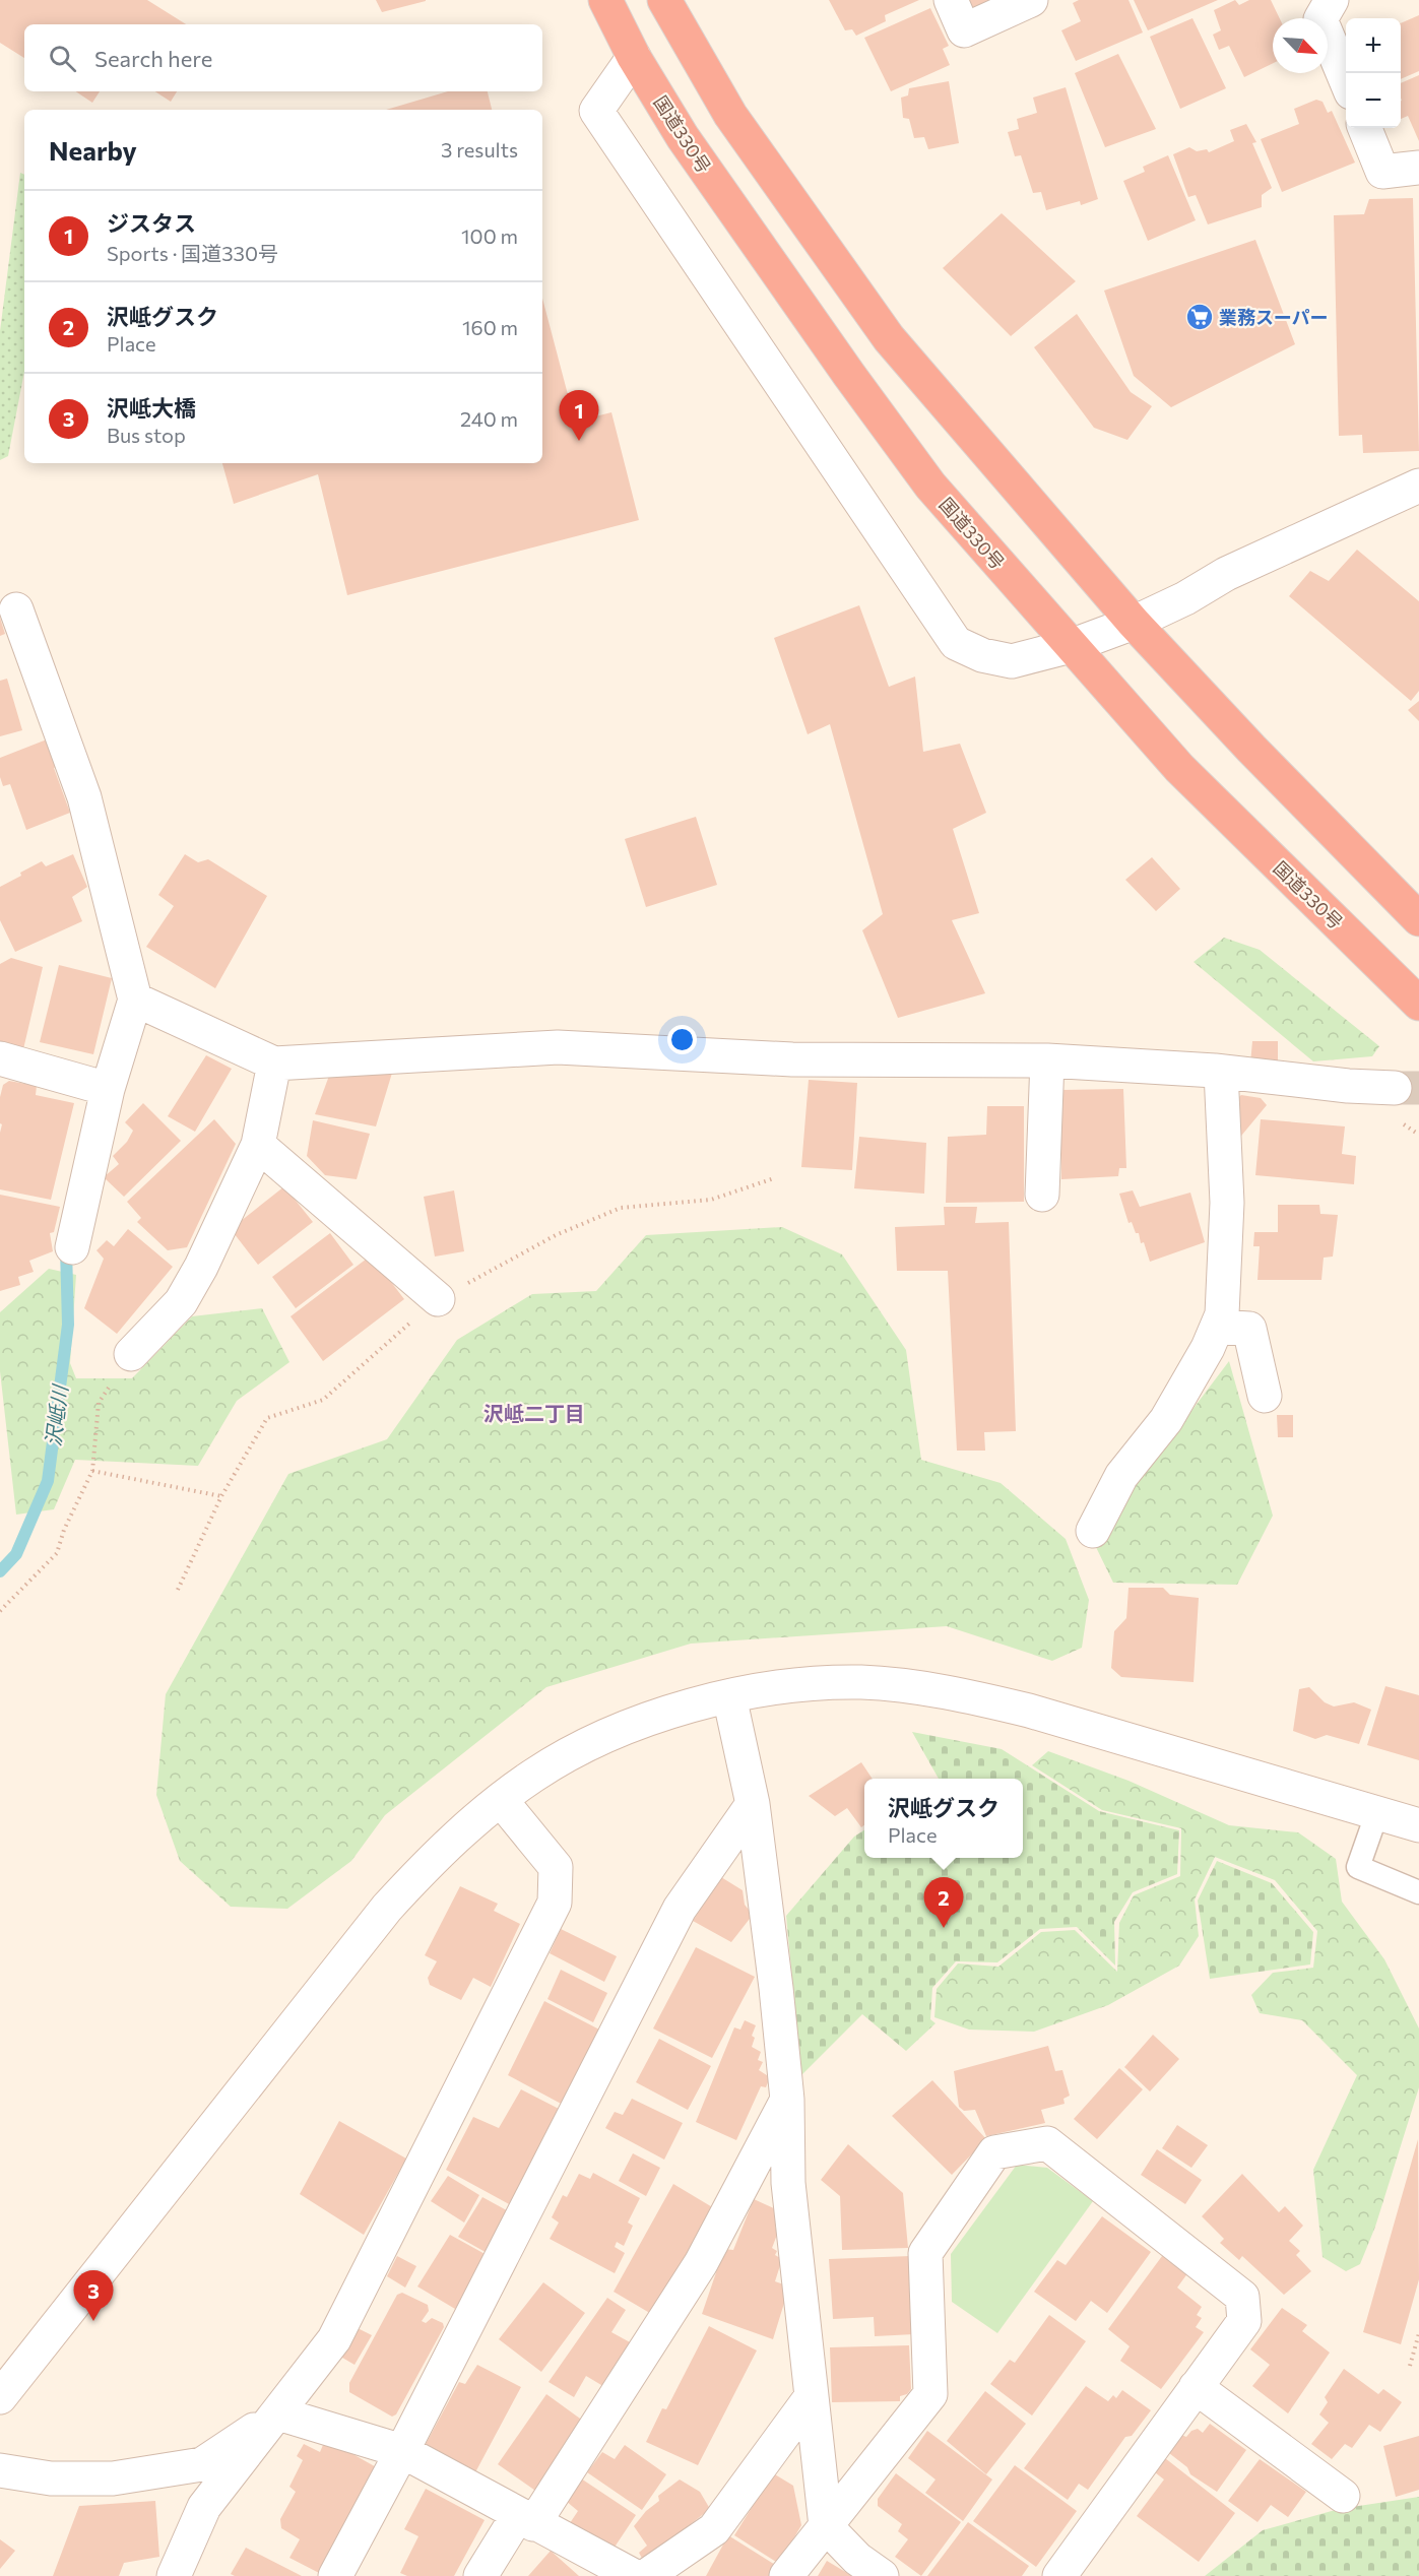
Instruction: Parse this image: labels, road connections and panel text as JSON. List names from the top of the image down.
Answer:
{
  "streets": {
    "highway": ["国道330号"]
  },
  "districts": ["沢岻二丁目"],
  "water": ["沢岻川"],
  "places": {
    "supermarket": ["業務スーパー"]
  },
  "north": "bottom right",
  "page": {
    "map_buttons": ["+", "−"],
    "search": "Search here",
    "heading": ["Nearby", "3 results"],
    "list": [
      {
        "mark": "1",
        "name": "ジスタス",
        "note": "Sports · 国道330号",
        "value": "100 m"
      },
      {
        "mark": "2",
        "name": "沢岻グスク",
        "note": "Place",
        "value": "160 m"
      },
      {
        "mark": "3",
        "name": "沢岻大橋",
        "note": "Bus stop",
        "value": "240 m"
      }
    ],
    "pins": ["1", "2", "3"],
    "popup": ["沢岻グスク", "Place"]
  }
}
